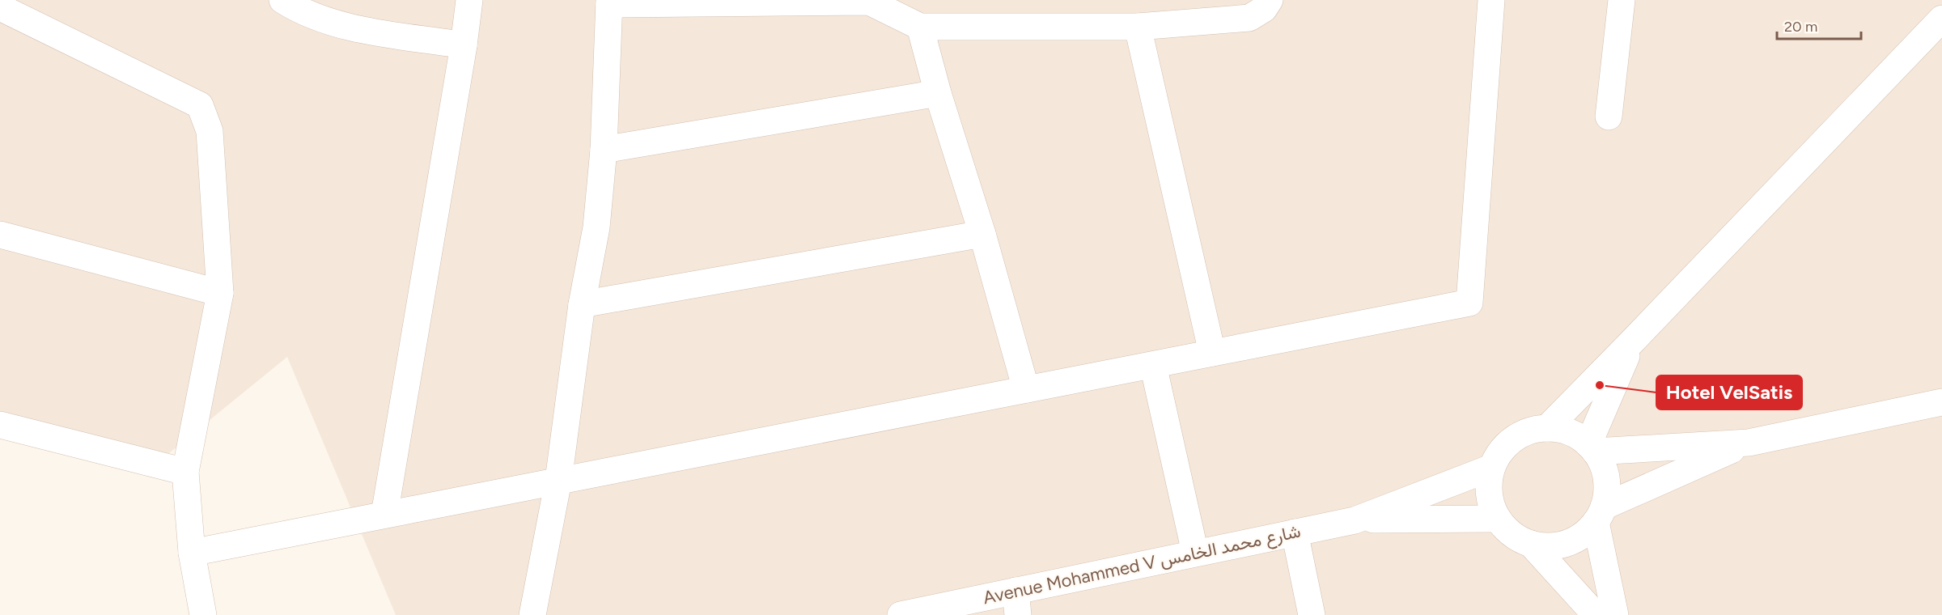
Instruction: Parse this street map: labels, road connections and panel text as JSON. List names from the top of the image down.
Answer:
{
  "streets": {
    "street": ["Avenue Mohammed V شارع محمد الخامس"]
  },
  "places": ["Hotel VelSatis"],
  "scale_bar": "20 m"
}
